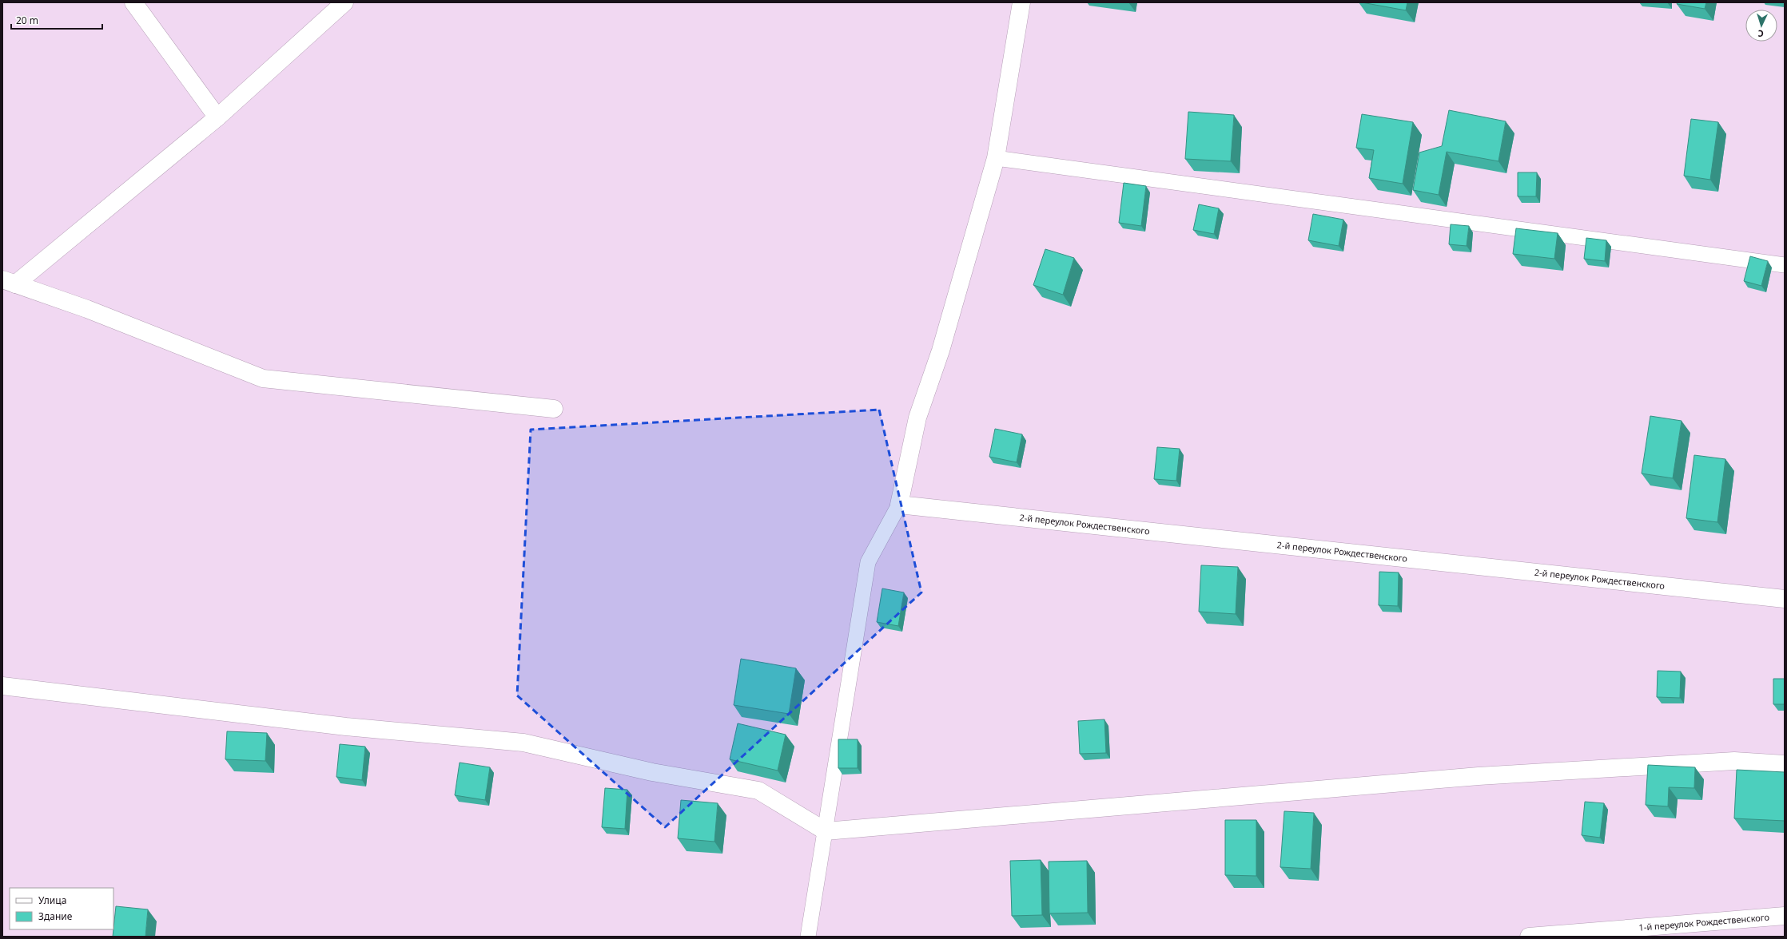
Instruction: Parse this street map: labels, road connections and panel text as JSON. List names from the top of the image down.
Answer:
{
  "streets": {
    "street": ["2-й переулок Рождественского", "1-й переулок Рождественского"]
  },
  "legend": ["Улица", "Здание"],
  "scale_bar": "20 m",
  "north": "bottom"
}
